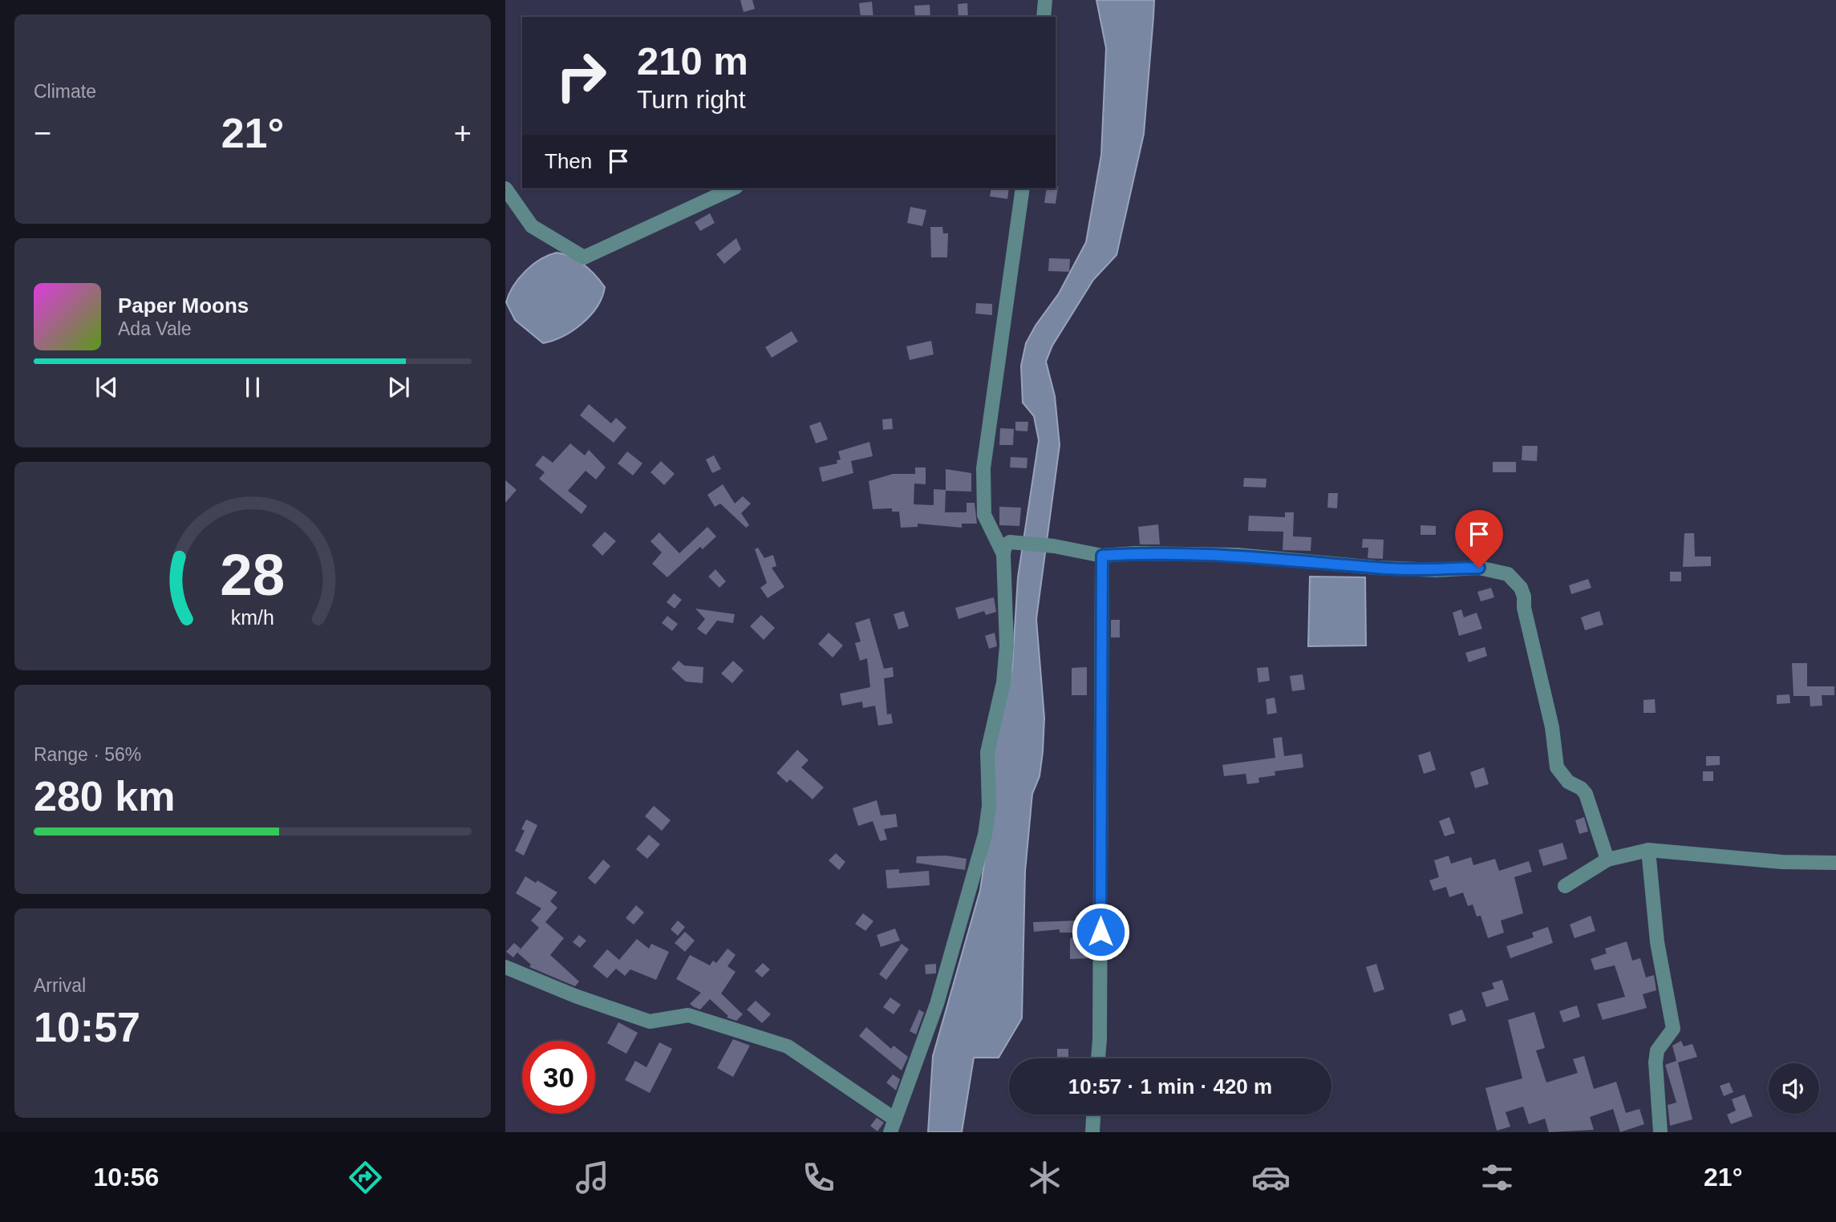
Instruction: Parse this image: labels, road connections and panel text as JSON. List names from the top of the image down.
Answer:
{
  "page": {
    "tile": [
      "Climate",
      ["Range · 56%", "280 km"],
      ["Arrival", "10:57"]
    ],
    "turn": ["210 m", "Turn right"],
    "heat": ["−", "21°", "+"],
    "then": "Then",
    "song": ["Paper Moons", "Ada Vale"],
    "limit": "30",
    "trip": "10:57 · 1 min · 420 m",
    "tabs": ["10:56", "21°"],
    "gauge": ["28", "km/h"]
  }
}
